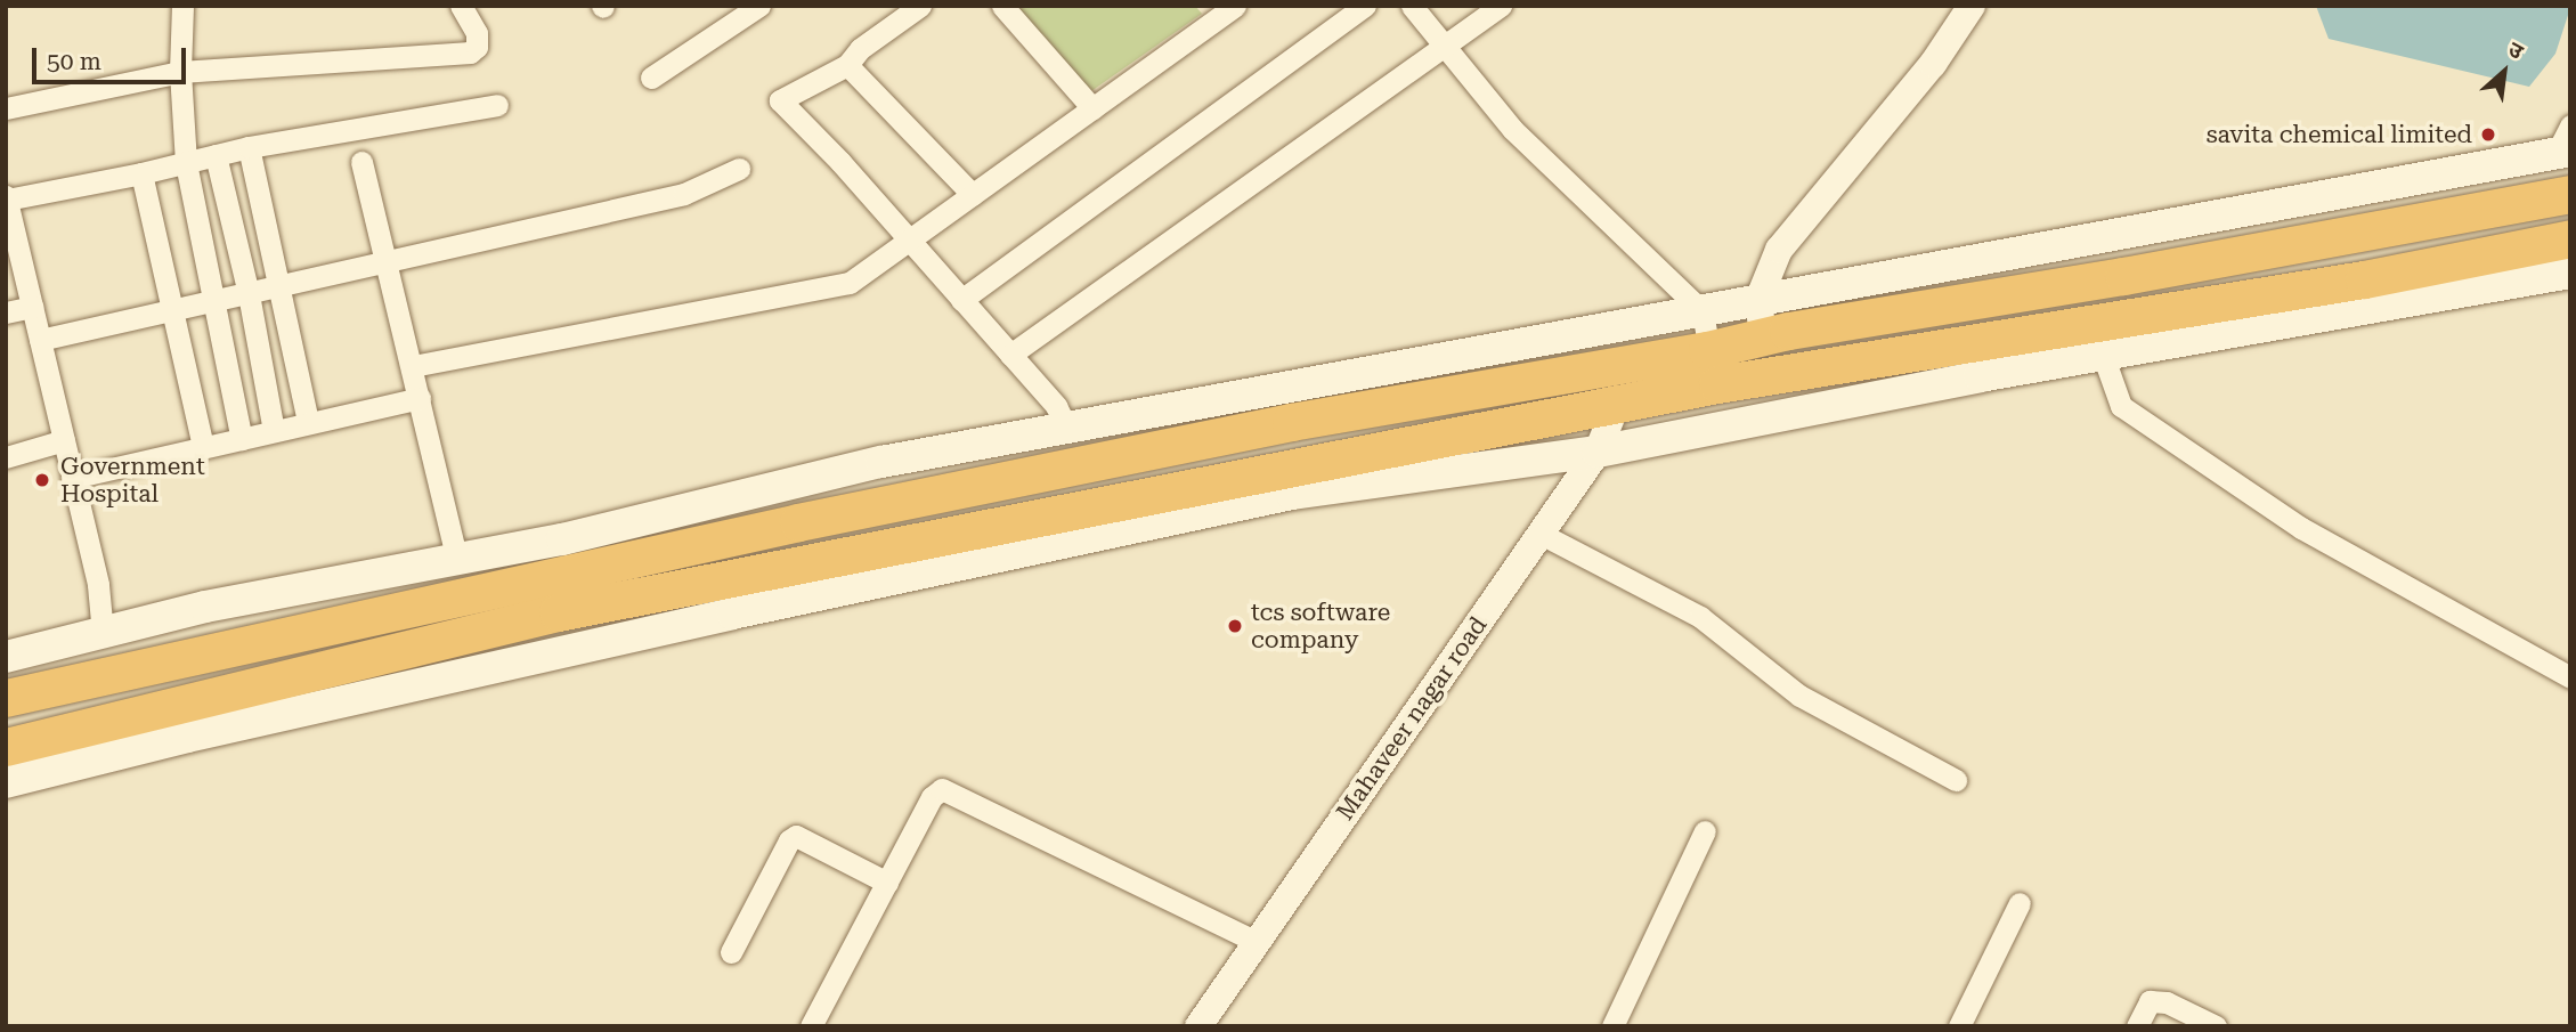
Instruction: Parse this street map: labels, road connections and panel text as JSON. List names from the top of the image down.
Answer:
{
  "streets": {
    "street": ["Mahaveer nagar road"]
  },
  "places": ["savita chemical limited", "Government Hospital", "tcs software company"],
  "scale_bar": "50 m",
  "north": "top right"
}
